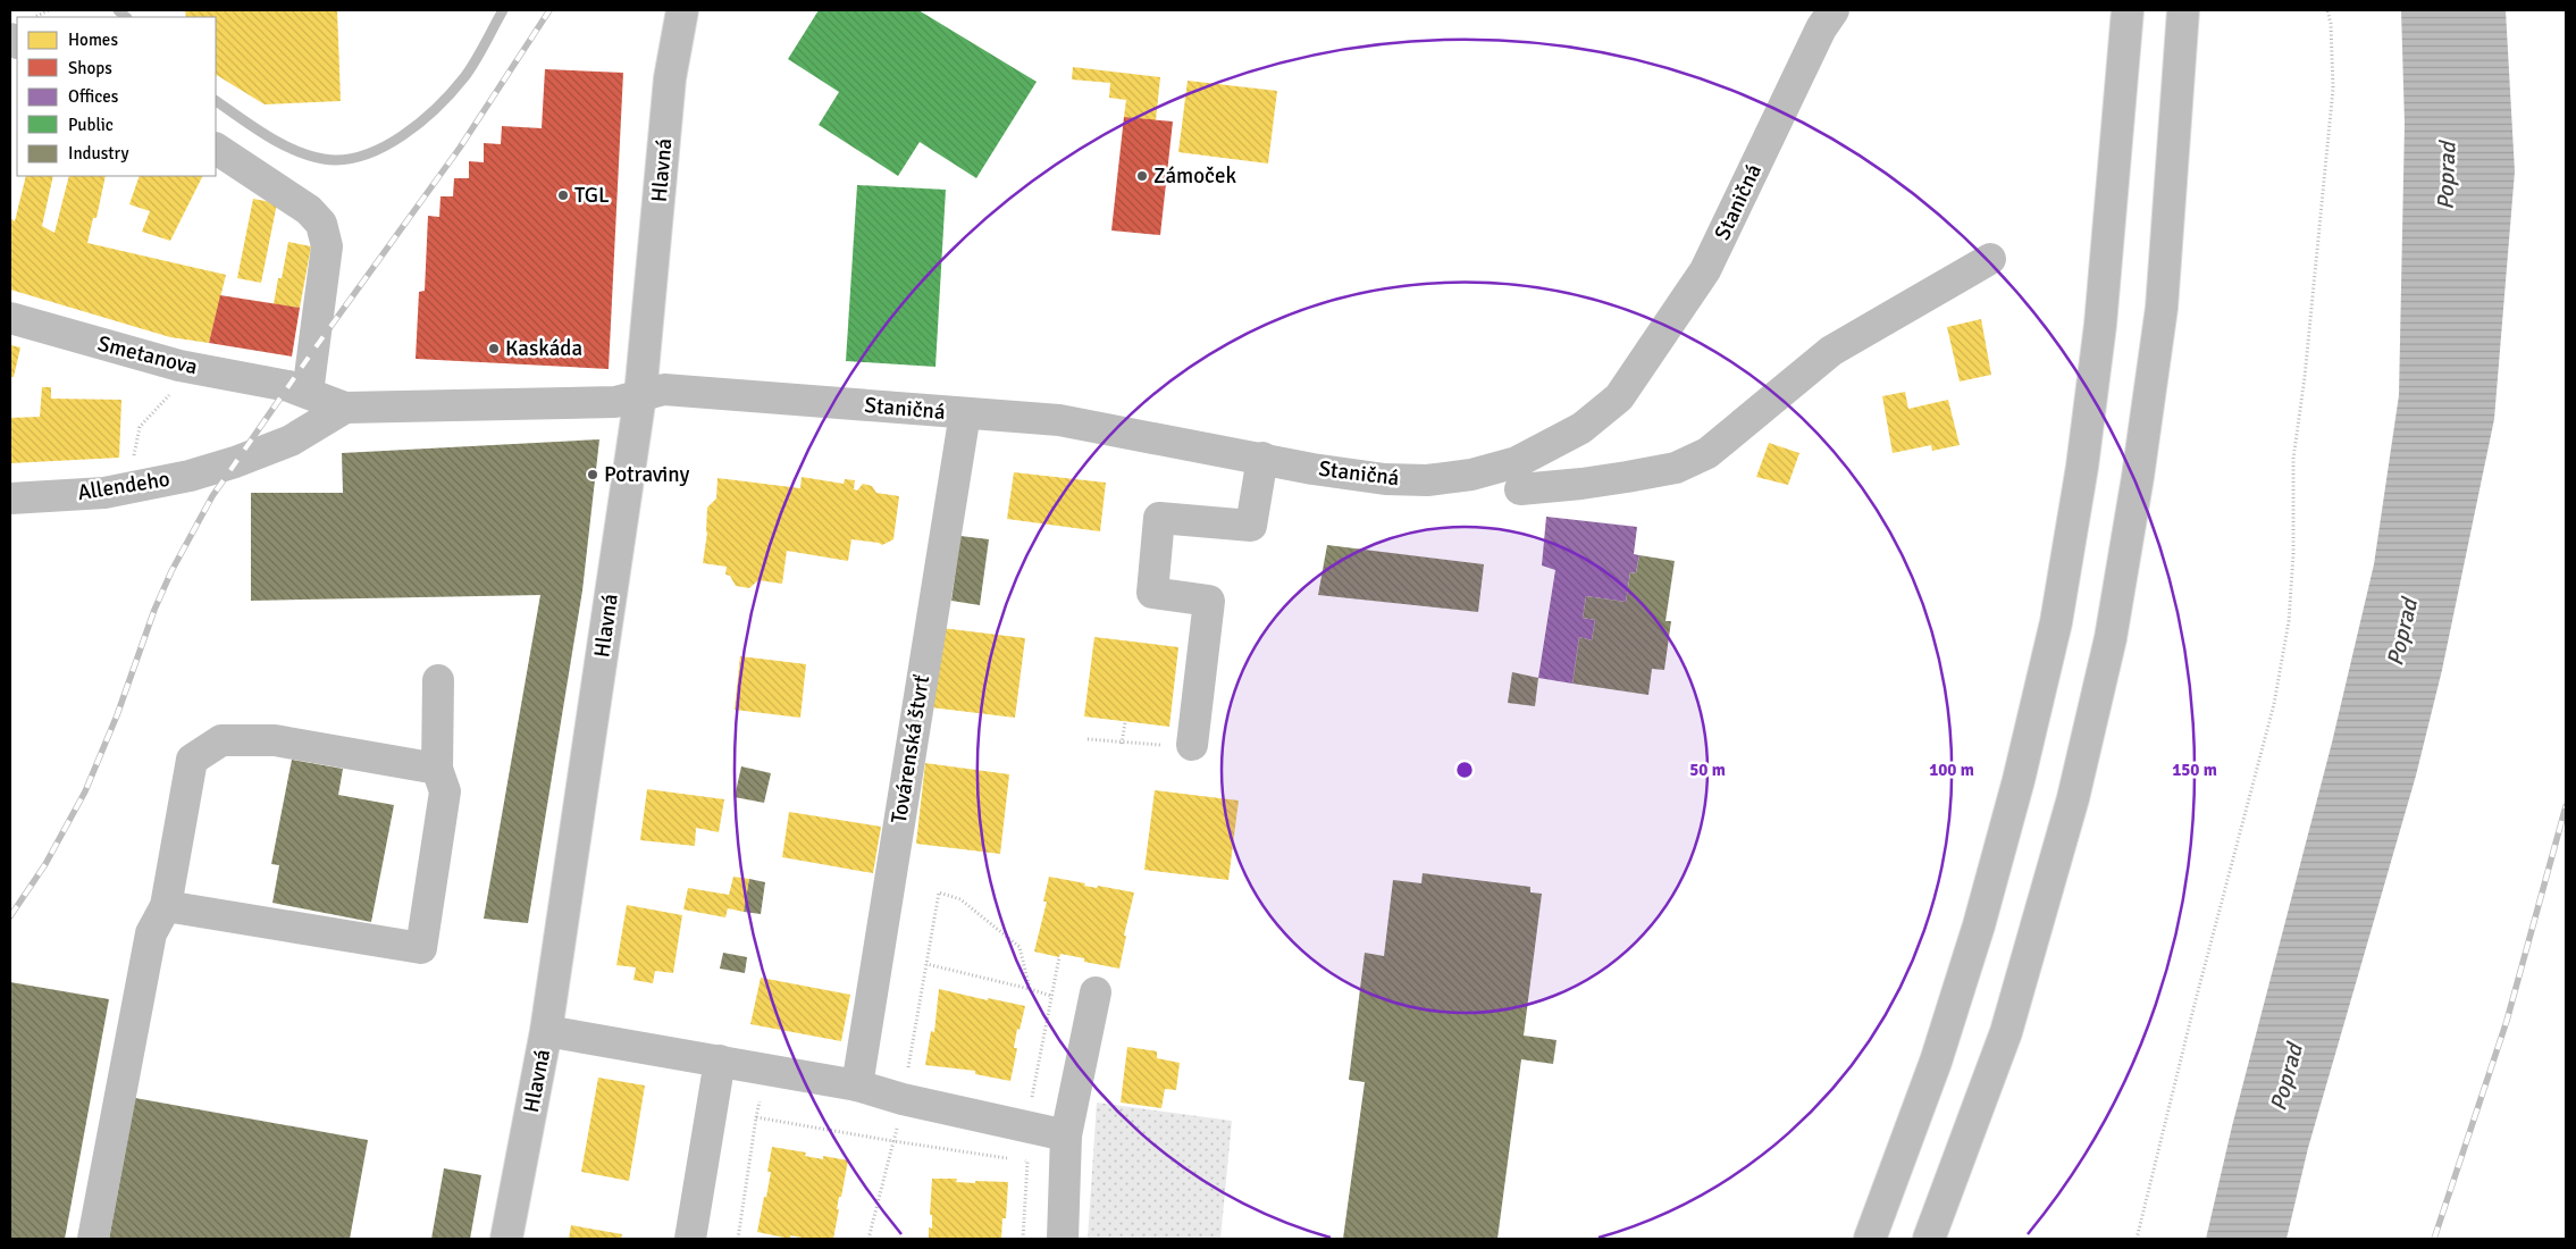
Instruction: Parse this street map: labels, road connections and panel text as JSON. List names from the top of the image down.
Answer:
{
  "streets": {
    "street": [
      "Hlavná",
      "Staničná",
      "Smetanova",
      "Allendeho",
      "Továrenská štvrť"
    ]
  },
  "crossings": [
    ["Hlavná", "Staničná"],
    ["Staničná", "Smetanova"],
    ["Staničná", "Allendeho"],
    ["Staničná", "Továrenská štvrť"],
    ["Smetanova", "Allendeho"]
  ],
  "water": ["Poprad"],
  "places": [
    "Zámoček",
    "TGL",
    "Kaskáda",
    "Potraviny"
  ],
  "legend": [
    "Homes",
    "Shops",
    "Offices",
    "Public",
    "Industry"
  ],
  "rings": ["50 m", "100 m", "150 m"]
}
